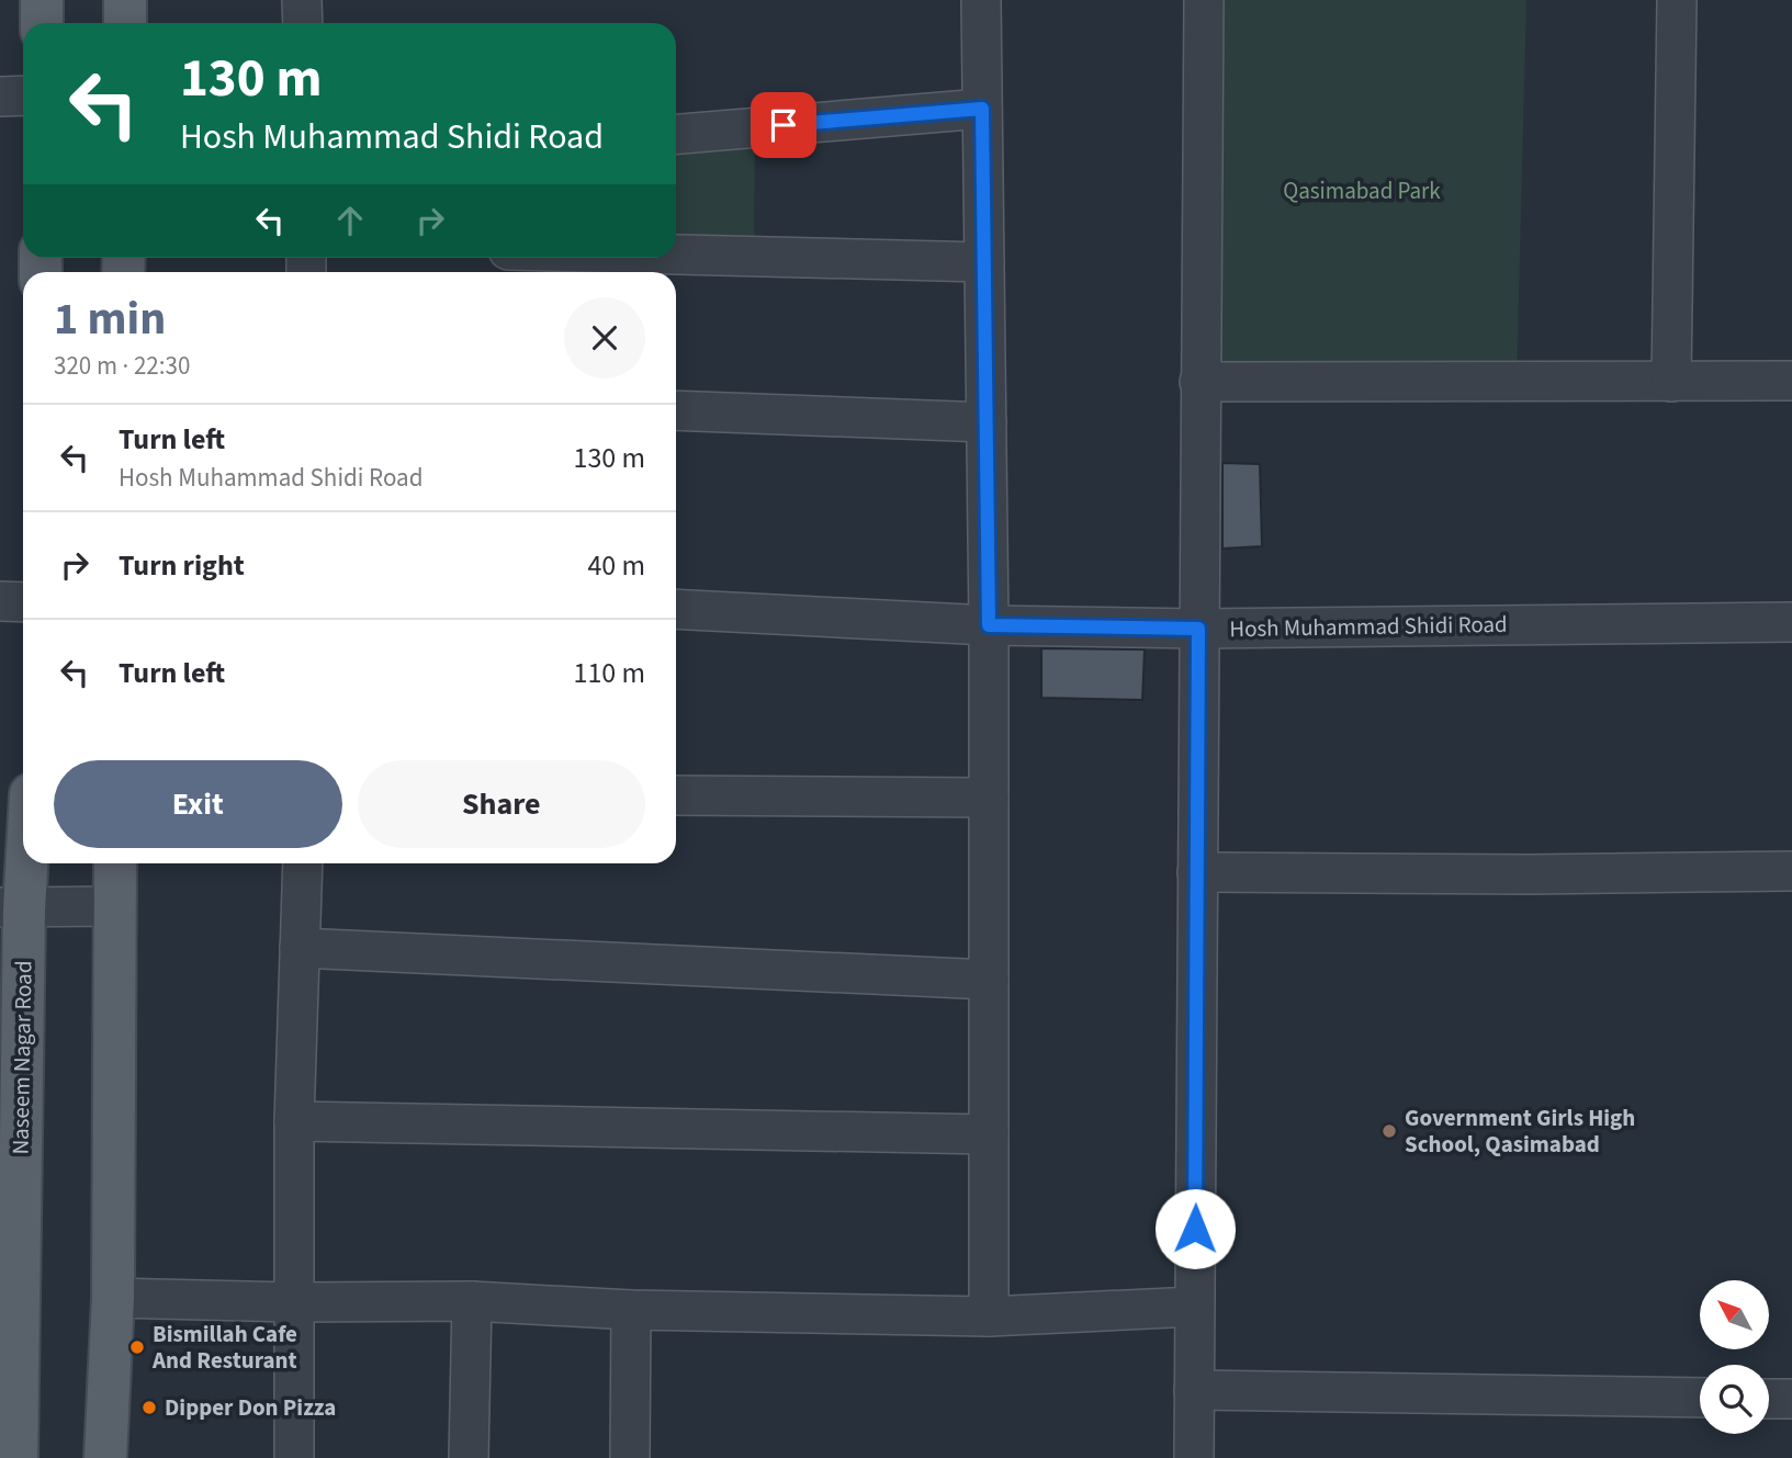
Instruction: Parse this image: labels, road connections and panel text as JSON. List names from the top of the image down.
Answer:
{
  "streets": {
    "main road": ["Naseem Nagar Road"],
    "street": ["Hosh Muhammad Shidi Road"]
  },
  "parks": ["Qasimabad Park"],
  "places": ["Government Girls High School, Qasimabad", "Bismillah Cafe And Resturant", "Dipper Don Pizza"],
  "north": "top left",
  "page": {
    "turn": ["130 m", "Hosh Muhammad Shidi Road"],
    "heading": ["1 min", "320 m · 22:30"],
    "list": [
      {
        "name": "Turn left",
        "note": "Hosh Muhammad Shidi Road",
        "value": "130 m"
      },
      {
        "name": "Turn right",
        "value": "40 m"
      },
      {
        "name": "Turn left",
        "value": "110 m"
      }
    ],
    "buttons": ["Exit", "Share"]
  }
}
